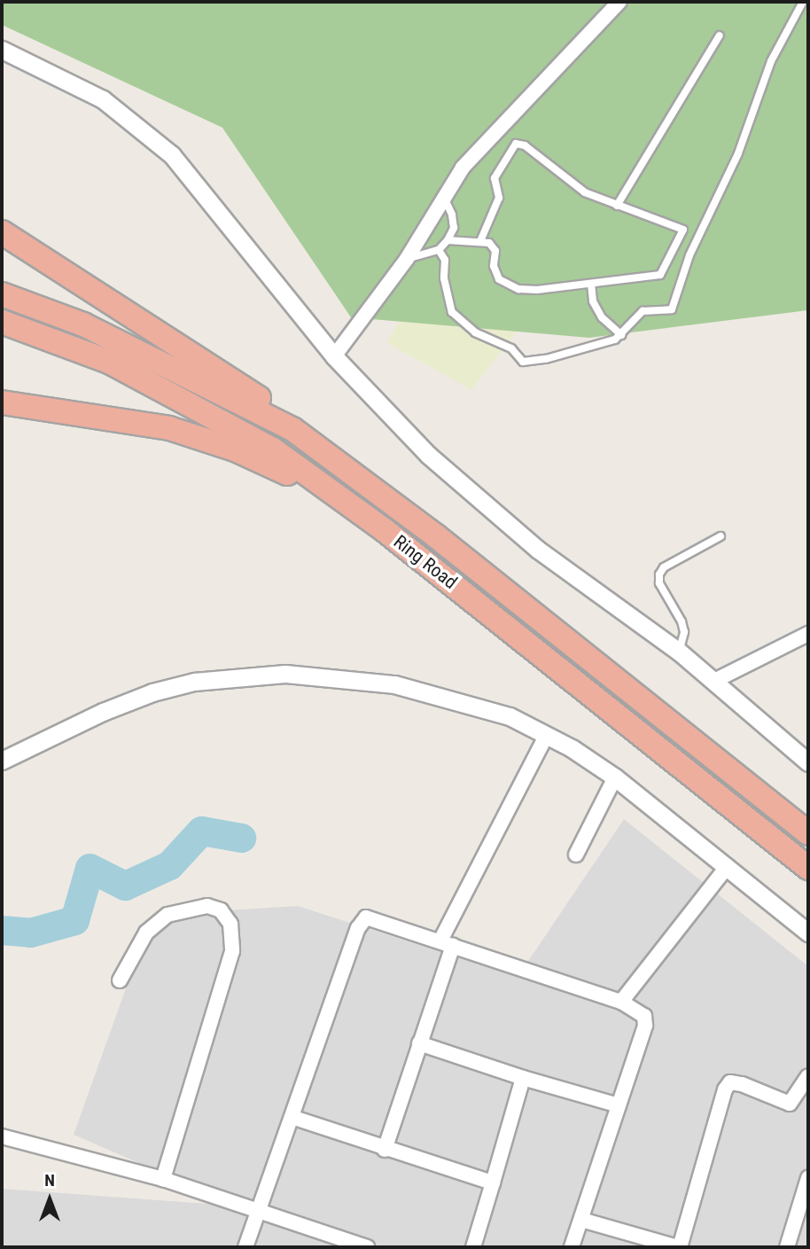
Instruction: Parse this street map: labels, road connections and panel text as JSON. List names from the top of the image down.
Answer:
{
  "streets": {
    "highway": ["Ring Road"]
  },
  "north": "top"
}
